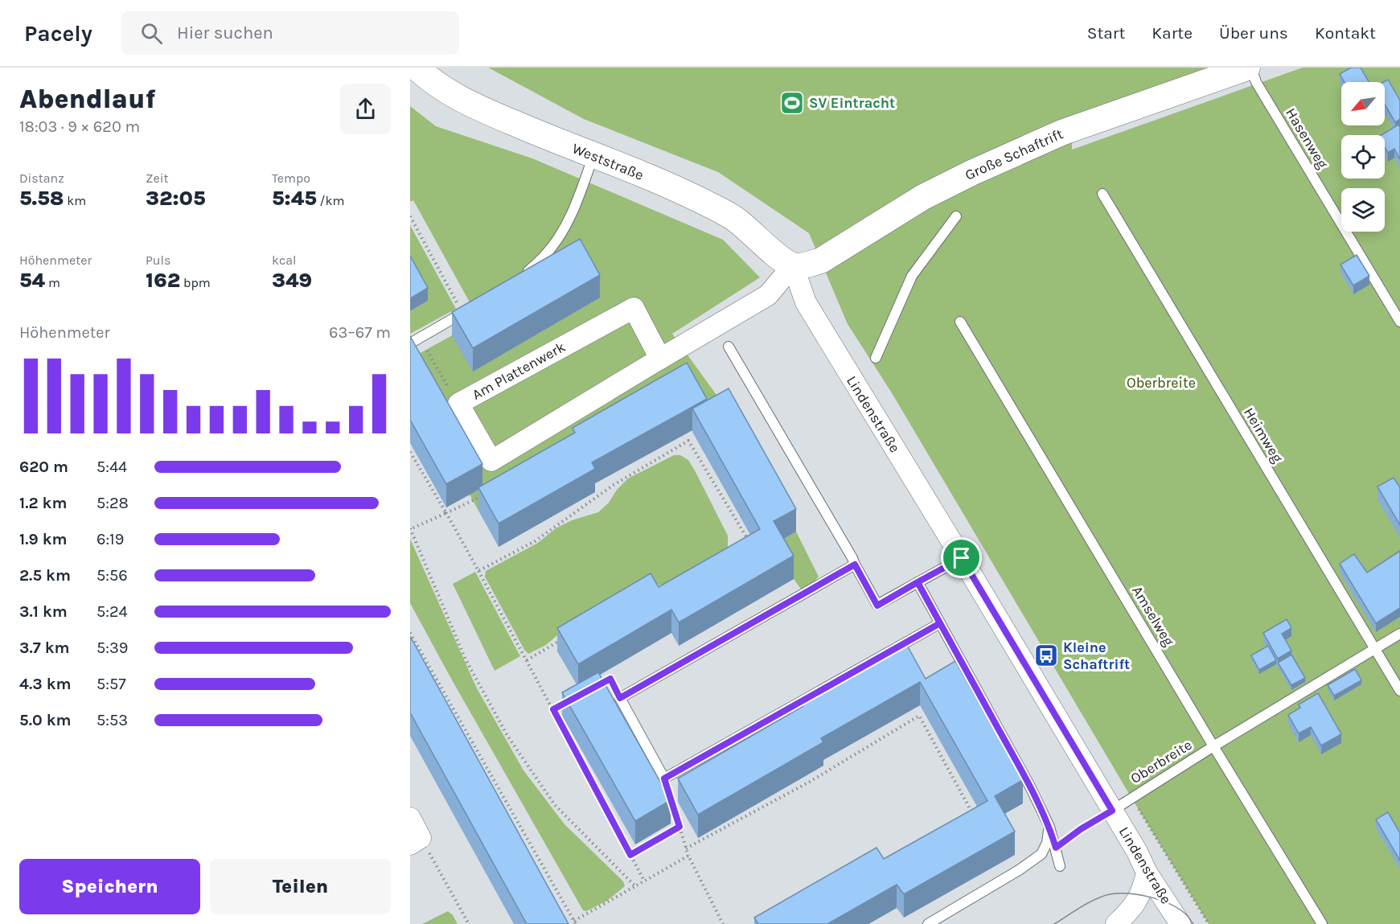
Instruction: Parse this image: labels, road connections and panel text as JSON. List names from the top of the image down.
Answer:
{
  "streets": {
    "street": [
      "Große Schaftrift",
      "Weststraße",
      "Am Plattenwerk",
      "Lindenstraße"
    ],
    "lane": [
      "Hasenweg",
      "Heimweg",
      "Amselweg",
      "Oberbreite"
    ]
  },
  "crossings": [
    ["Große Schaftrift", "Weststraße"],
    ["Große Schaftrift", "Am Plattenwerk"],
    ["Große Schaftrift", "Lindenstraße"],
    ["Weststraße", "Am Plattenwerk"],
    ["Weststraße", "Lindenstraße"],
    ["Am Plattenwerk", "Lindenstraße"],
    ["Lindenstraße", "Oberbreite"],
    ["Heimweg", "Oberbreite"],
    ["Amselweg", "Oberbreite"]
  ],
  "parks": ["Oberbreite"],
  "places": {
    "sports": ["SV Eintracht"],
    "bus stop": ["Kleine Schaftrift"]
  },
  "north": "bottom left",
  "page": {
    "header": "Pacely",
    "search": "Hier suchen",
    "nav": [
      "Start",
      "Karte",
      "Über uns",
      "Kontakt"
    ],
    "heading": ["Abendlauf", "18:03 · 9 × 620 m"],
    "stats": [
      ["Distanz", "5.58 km"],
      ["Zeit", "32:05"],
      ["Tempo", "5:45 /km"],
      ["Höhenmeter", "54 m"],
      ["Puls", "162 bpm"],
      ["kcal", "349"]
    ],
    "chart": ["Höhenmeter", "63–67 m"],
    "list": [
      {
        "name": "620 m",
        "note": "5:44"
      },
      {
        "name": "1.2 km",
        "note": "5:28"
      },
      {
        "name": "1.9 km",
        "note": "6:19"
      },
      {
        "name": "2.5 km",
        "note": "5:56"
      },
      {
        "name": "3.1 km",
        "note": "5:24"
      },
      {
        "name": "3.7 km",
        "note": "5:39"
      },
      {
        "name": "4.3 km",
        "note": "5:57"
      },
      {
        "name": "5.0 km",
        "note": "5:53"
      }
    ],
    "buttons": ["Speichern", "Teilen"]
  }
}
